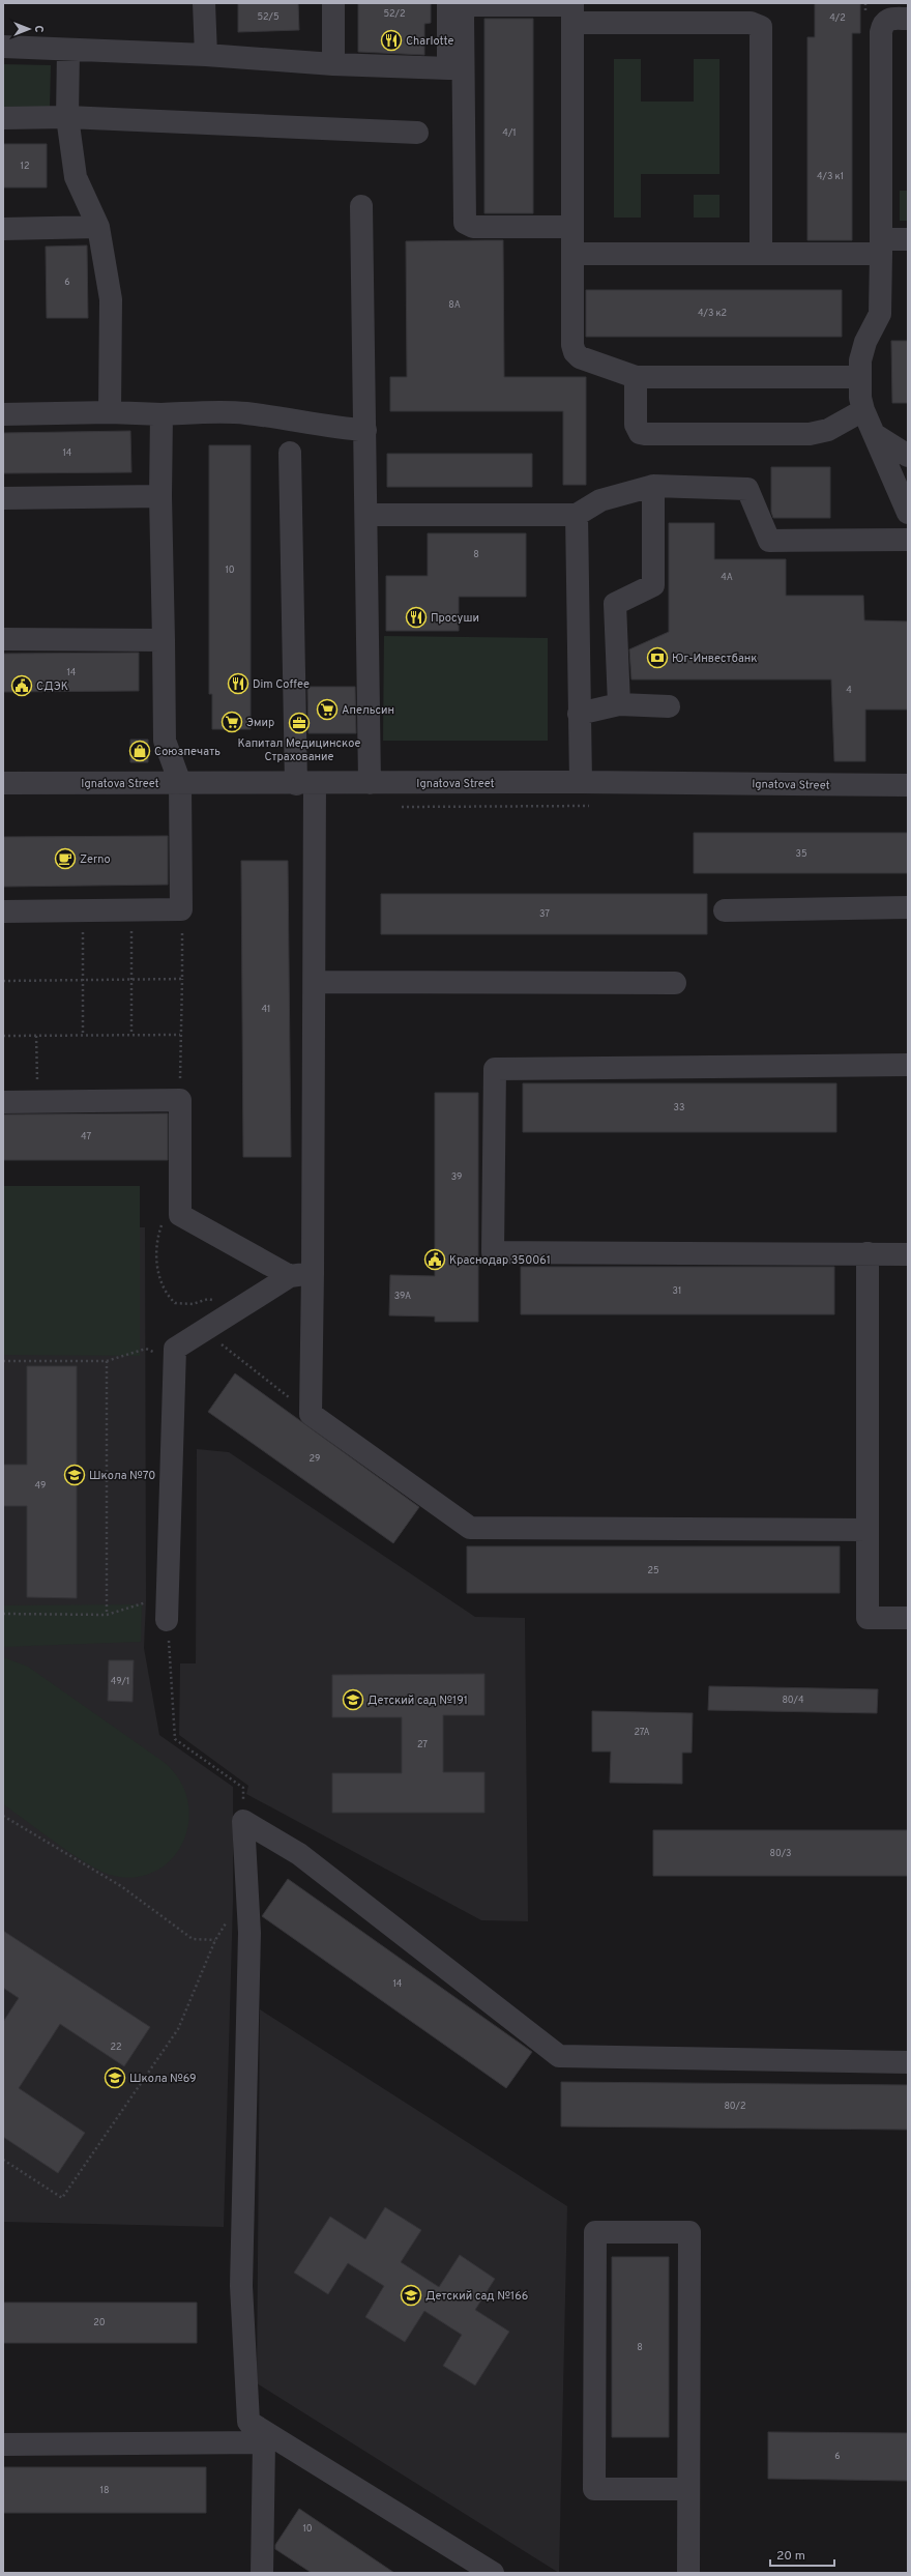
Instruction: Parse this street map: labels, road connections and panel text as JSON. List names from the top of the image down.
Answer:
{
  "streets": {
    "street": ["Ignatova Street"]
  },
  "places": {
    "restaurant": ["Charlotte", "Просуши", "Dim Coffee"],
    "bank": ["Юг-Инвестбанк"],
    "public building": ["СДЭК", "Краснодар 350061"],
    "supermarket": ["Апельсин", "Эмир"],
    "office": ["Капитал Медицинское Страхование"],
    "shop": ["Союзпечать"],
    "cafe": ["Zerno"],
    "school or university": [
      "Школа №70",
      "Детский сад №191",
      "Школа №69",
      "Детский сад №166"
    ]
  },
  "house_numbers": [
    "52/2",
    "52/5",
    "4/2",
    "4/1",
    "12",
    "4/3 к1",
    "6",
    "8А",
    "4/3 к2",
    "14",
    "8",
    "10",
    "4А",
    "14",
    "4",
    "35",
    "37",
    "41",
    "33",
    "47",
    "39",
    "31",
    "39А",
    "29",
    "49",
    "25",
    "49/1",
    "80/4",
    "27А",
    "27",
    "80/3",
    "14",
    "22",
    "80/2",
    "20",
    "8",
    "6",
    "18",
    "10"
  ],
  "scale_bar": "20 m",
  "north": "right"
}
